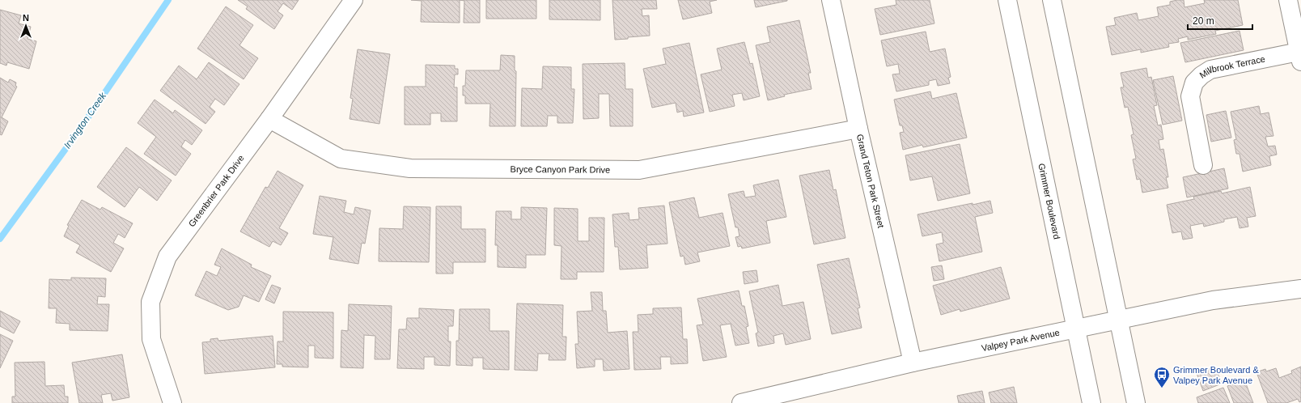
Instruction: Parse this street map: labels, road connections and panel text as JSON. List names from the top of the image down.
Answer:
{
  "streets": {
    "street": [
      "Millbrook Terrace",
      "Bryce Canyon Park Drive",
      "Grand Teton Park Street",
      "Greenbrier Park Drive",
      "Grimmer Boulevard",
      "Valpey Park Avenue"
    ]
  },
  "crossings": [
    ["Bryce Canyon Park Drive", "Grand Teton Park Street"],
    ["Bryce Canyon Park Drive", "Greenbrier Park Drive"],
    ["Grand Teton Park Street", "Valpey Park Avenue"],
    ["Grimmer Boulevard", "Valpey Park Avenue"]
  ],
  "water": ["Irvington Creek"],
  "places": {
    "bus stop": ["Grimmer Boulevard & Valpey Park Avenue"]
  },
  "scale_bar": "20 m",
  "north": "top"
}
